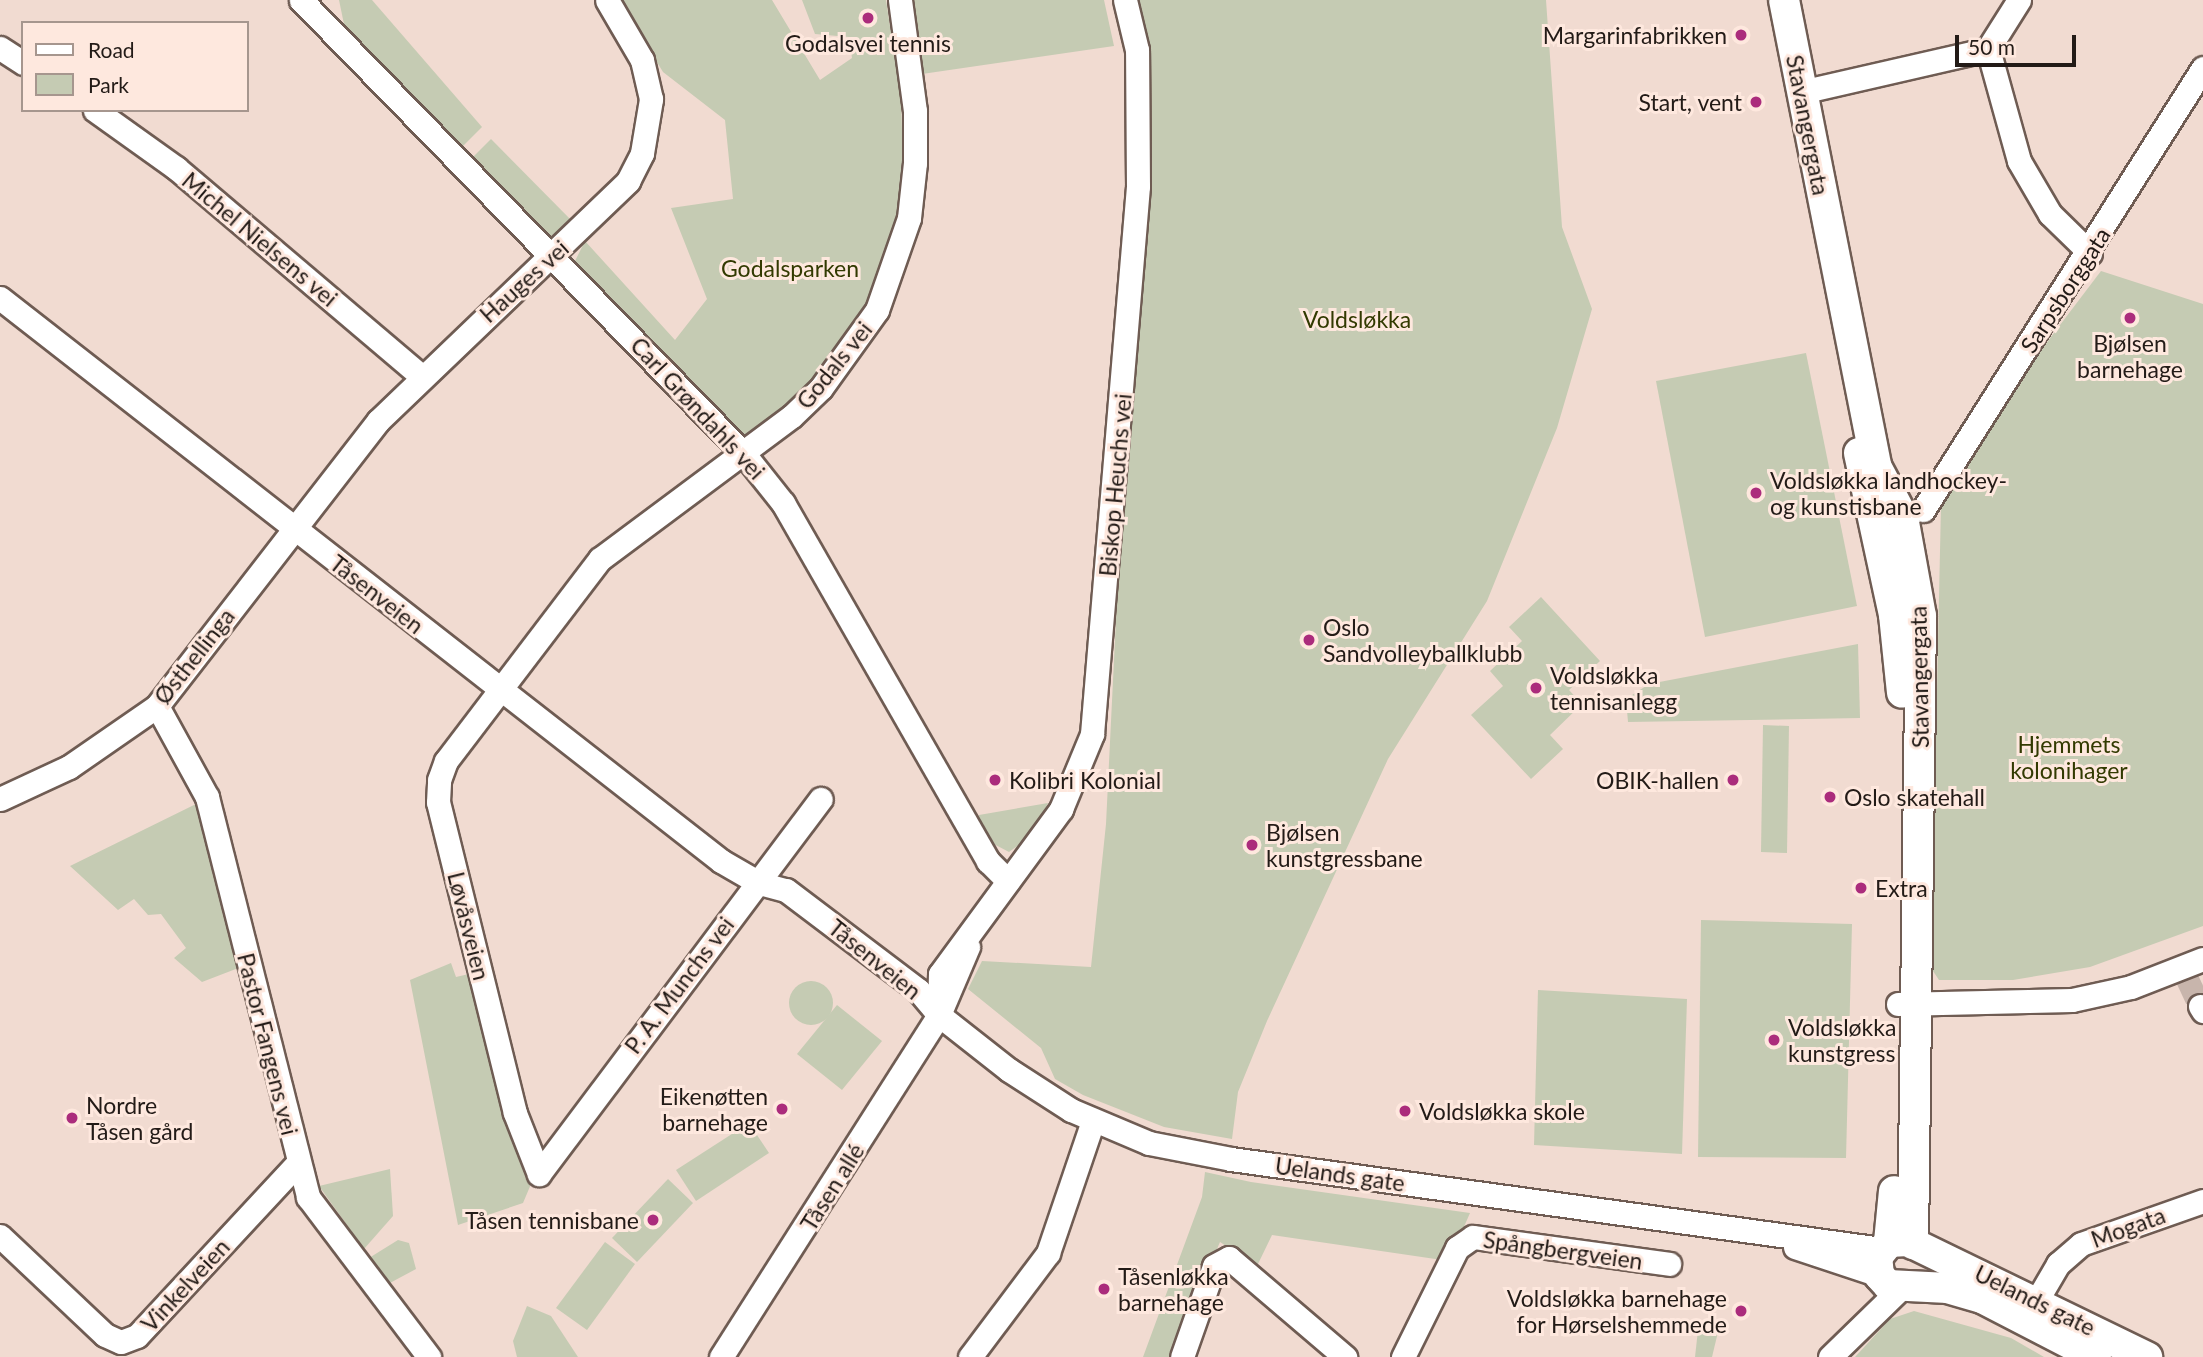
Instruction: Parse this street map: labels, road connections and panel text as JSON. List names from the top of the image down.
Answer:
{
  "streets": {
    "main road": ["Stavangergata", "Uelands gate"],
    "street": [
      "Michel Nielsens vei",
      "Hauges vei",
      "Sarpsborggata",
      "Godals vei",
      "Carl Grøndahls vei",
      "Biskop Heuchs vei",
      "Tåsenveien",
      "Østhellinga",
      "Løvåsveien",
      "P. A. Munchs vei",
      "Pastor Fangens vei",
      "Tåsen allé",
      "Mogata",
      "Spångbergveien",
      "Vinkelveien"
    ]
  },
  "crossings": [
    ["Stavangergata", "Sarpsborggata"],
    ["Stavangergata", "Uelands gate"],
    ["Michel Nielsens vei", "Hauges vei"],
    ["Hauges vei", "Carl Grøndahls vei"],
    ["Hauges vei", "Tåsenveien"],
    ["Hauges vei", "Østhellinga"],
    ["Godals vei", "Carl Grøndahls vei"],
    ["Godals vei", "Tåsenveien"],
    ["Godals vei", "Løvåsveien"],
    ["Carl Grøndahls vei", "Biskop Heuchs vei"],
    ["Biskop Heuchs vei", "Tåsenveien"],
    ["Biskop Heuchs vei", "Uelands gate"],
    ["Biskop Heuchs vei", "Tåsen allé"],
    ["Tåsenveien", "Østhellinga"],
    ["Tåsenveien", "Løvåsveien"],
    ["Tåsenveien", "P. A. Munchs vei"],
    ["Tåsenveien", "Uelands gate"],
    ["Tåsenveien", "Tåsen allé"],
    ["Østhellinga", "Pastor Fangens vei"],
    ["Løvåsveien", "P. A. Munchs vei"],
    ["Pastor Fangens vei", "Vinkelveien"],
    ["Uelands gate", "Tåsen allé"],
    ["Uelands gate", "Mogata"]
  ],
  "parks": ["Godalsparken", "Voldsløkka", "Hjemmets kolonihager"],
  "places": [
    "Godalsvei tennis",
    "Margarinfabrikken",
    "Start, vent",
    "Bjølsen barnehage",
    "Voldsløkka landhockey- og kunstisbane",
    "Oslo Sandvolleyballklubb",
    "Voldsløkka tennisanlegg",
    "Kolibri Kolonial",
    "OBIK-hallen",
    "Oslo skatehall",
    "Bjølsen kunstgressbane",
    "Extra",
    "Voldsløkka kunstgress",
    "Eikenøtten barnehage",
    "Voldsløkka skole",
    "Nordre Tåsen gård",
    "Tåsen tennisbane",
    "Tåsenløkka barnehage",
    "Voldsløkka barnehage for Hørselshemmede"
  ],
  "legend": ["Road", "Park"],
  "scale_bar": "50 m"
}
